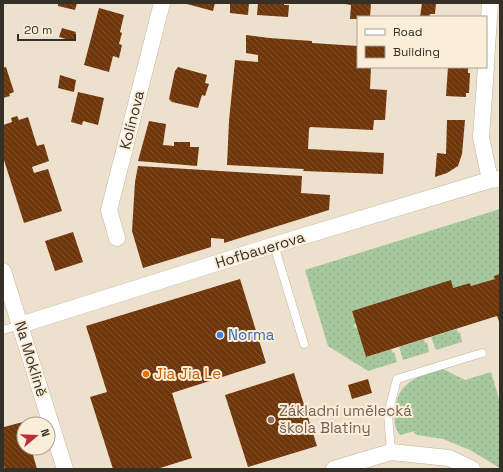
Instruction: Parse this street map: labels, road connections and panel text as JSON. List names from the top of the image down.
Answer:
{
  "streets": {
    "street": ["Kolínova", "Hofbauerova", "Na Moklině"]
  },
  "crossings": [
    ["Hofbauerova", "Na Moklině"]
  ],
  "places": ["Norma", "Jia Jia Le", "Základní umělecká škola Blatiny"],
  "legend": ["Road", "Building"],
  "scale_bar": "20 m",
  "north": "right"
}
